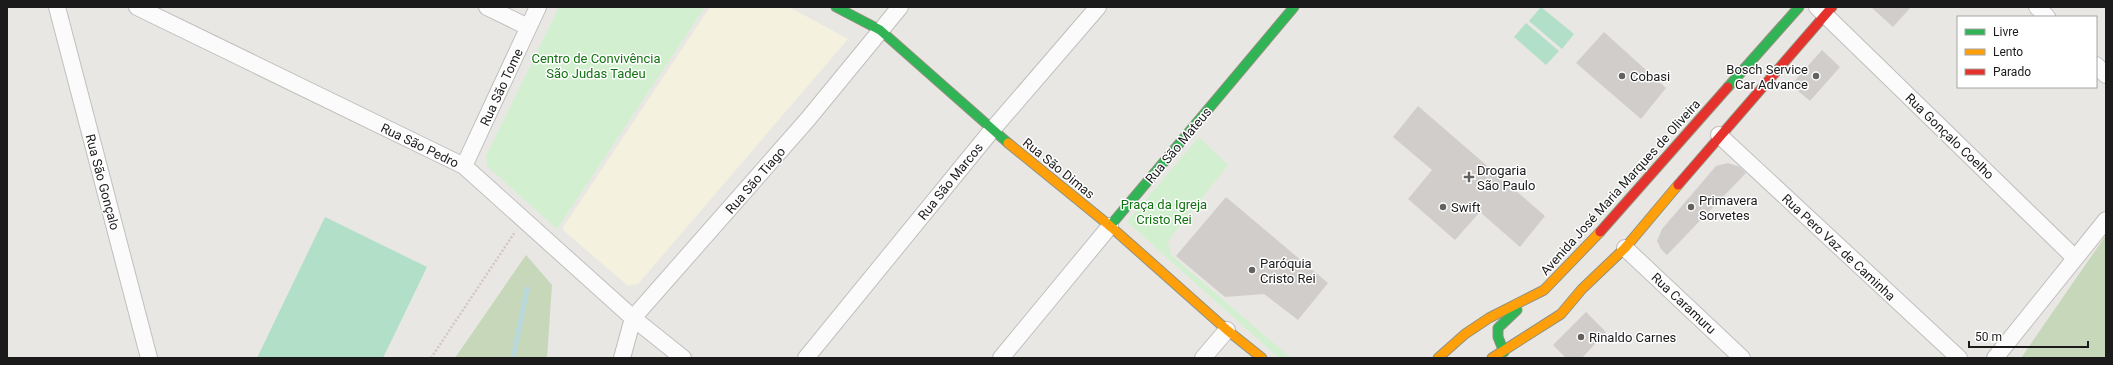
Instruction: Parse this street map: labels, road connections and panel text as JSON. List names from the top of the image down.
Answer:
{
  "streets": {
    "main road": ["Rua São Mateus", "Rua São Dimas", "Avenida José Maria Marques de Oliveira"],
    "street": [
      "Rua São Tome",
      "Rua Gonçalo Coelho",
      "Rua São Pedro",
      "Rua São Tiago",
      "Rua São Marcos",
      "Rua São Gonçalo",
      "Rua Pero Vaz de Caminha",
      "Rua Caramuru"
    ]
  },
  "crossings": [
    ["Rua São Tome", "Rua São Pedro"],
    ["Rua São Pedro", "Rua São Tiago"],
    ["Rua São Mateus", "Rua São Dimas"],
    ["Rua São Dimas", "Rua São Tiago"],
    ["Rua São Dimas", "Rua São Marcos"]
  ],
  "parks": ["Centro de Convivência São Judas Tadeu", "Praça da Igreja Cristo Rei"],
  "places": {
    "other": [
      "Cobasi",
      "Bosch Service Car Advance",
      "Swift",
      "Primavera Sorvetes",
      "Paróquia Cristo Rei",
      "Rinaldo Carnes"
    ],
    "health": ["Drogaria São Paulo"]
  },
  "legend": ["Livre", "Lento", "Parado"],
  "scale_bar": "50 m"
}
